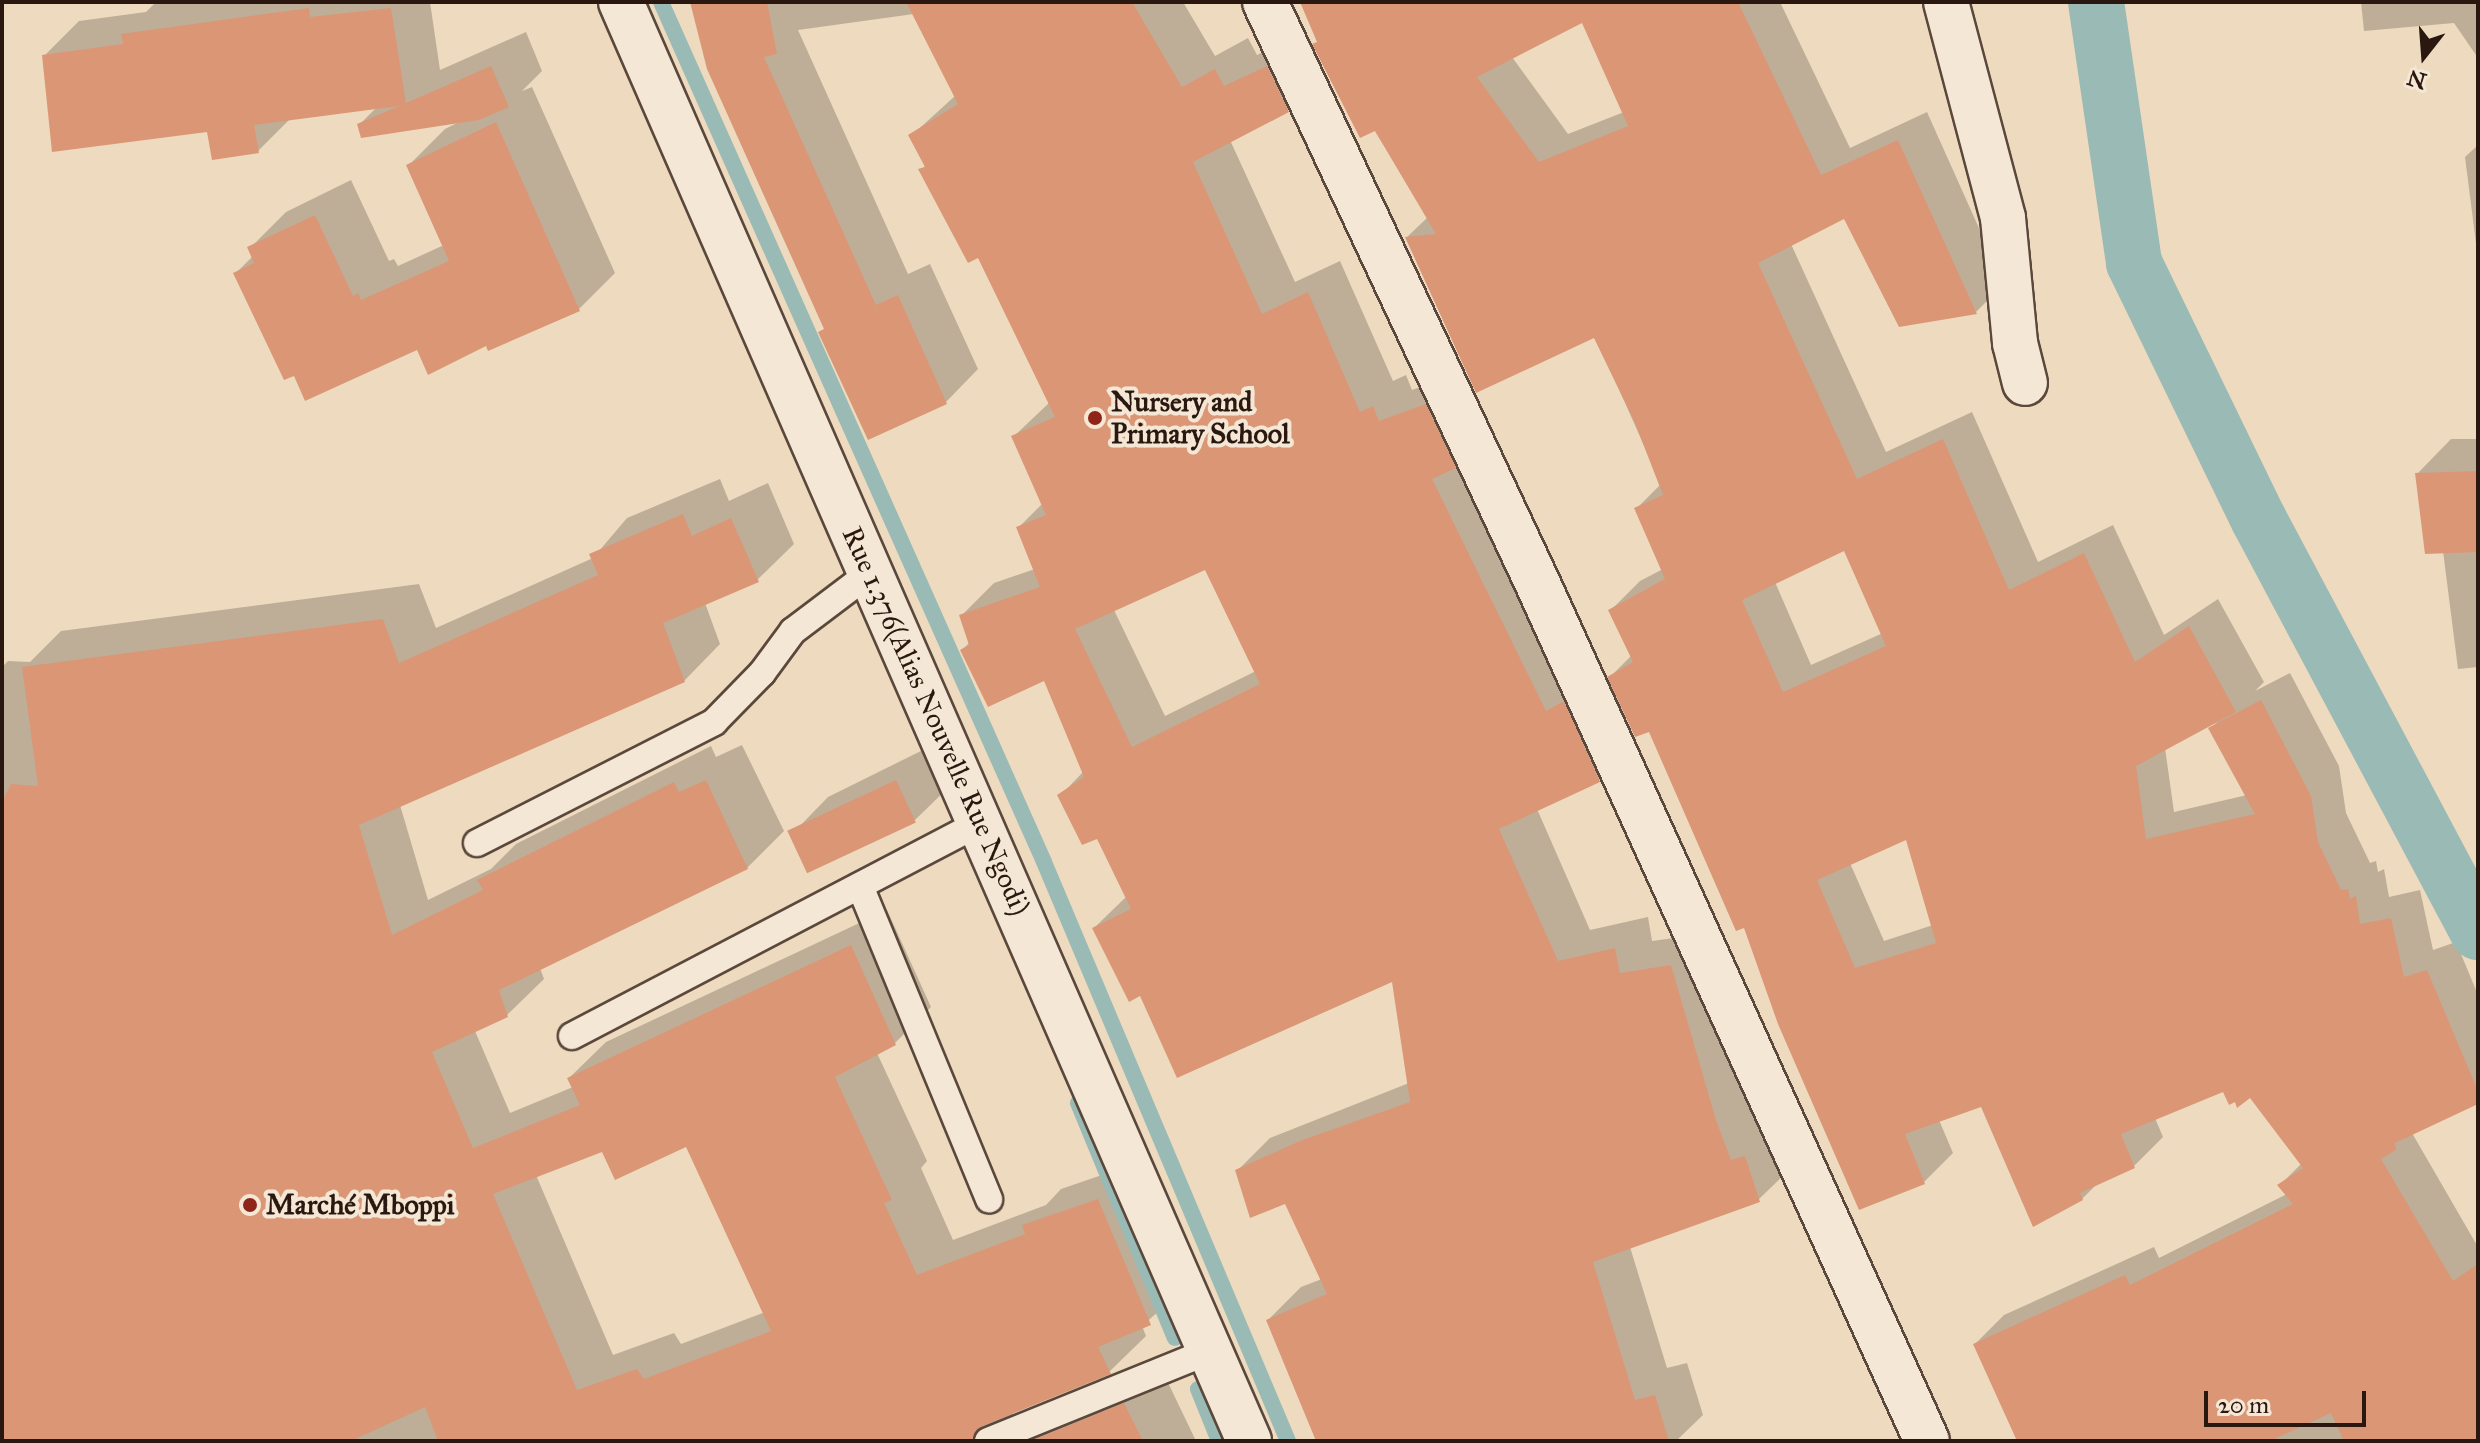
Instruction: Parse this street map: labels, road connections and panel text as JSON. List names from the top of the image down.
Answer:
{
  "streets": {
    "street": ["Rue 1.376(Alias Nouvelle Rue Ngodi)"]
  },
  "places": ["Nursery and Primary School", "Marché Mboppi"],
  "scale_bar": "20 m",
  "north": "bottom"
}
